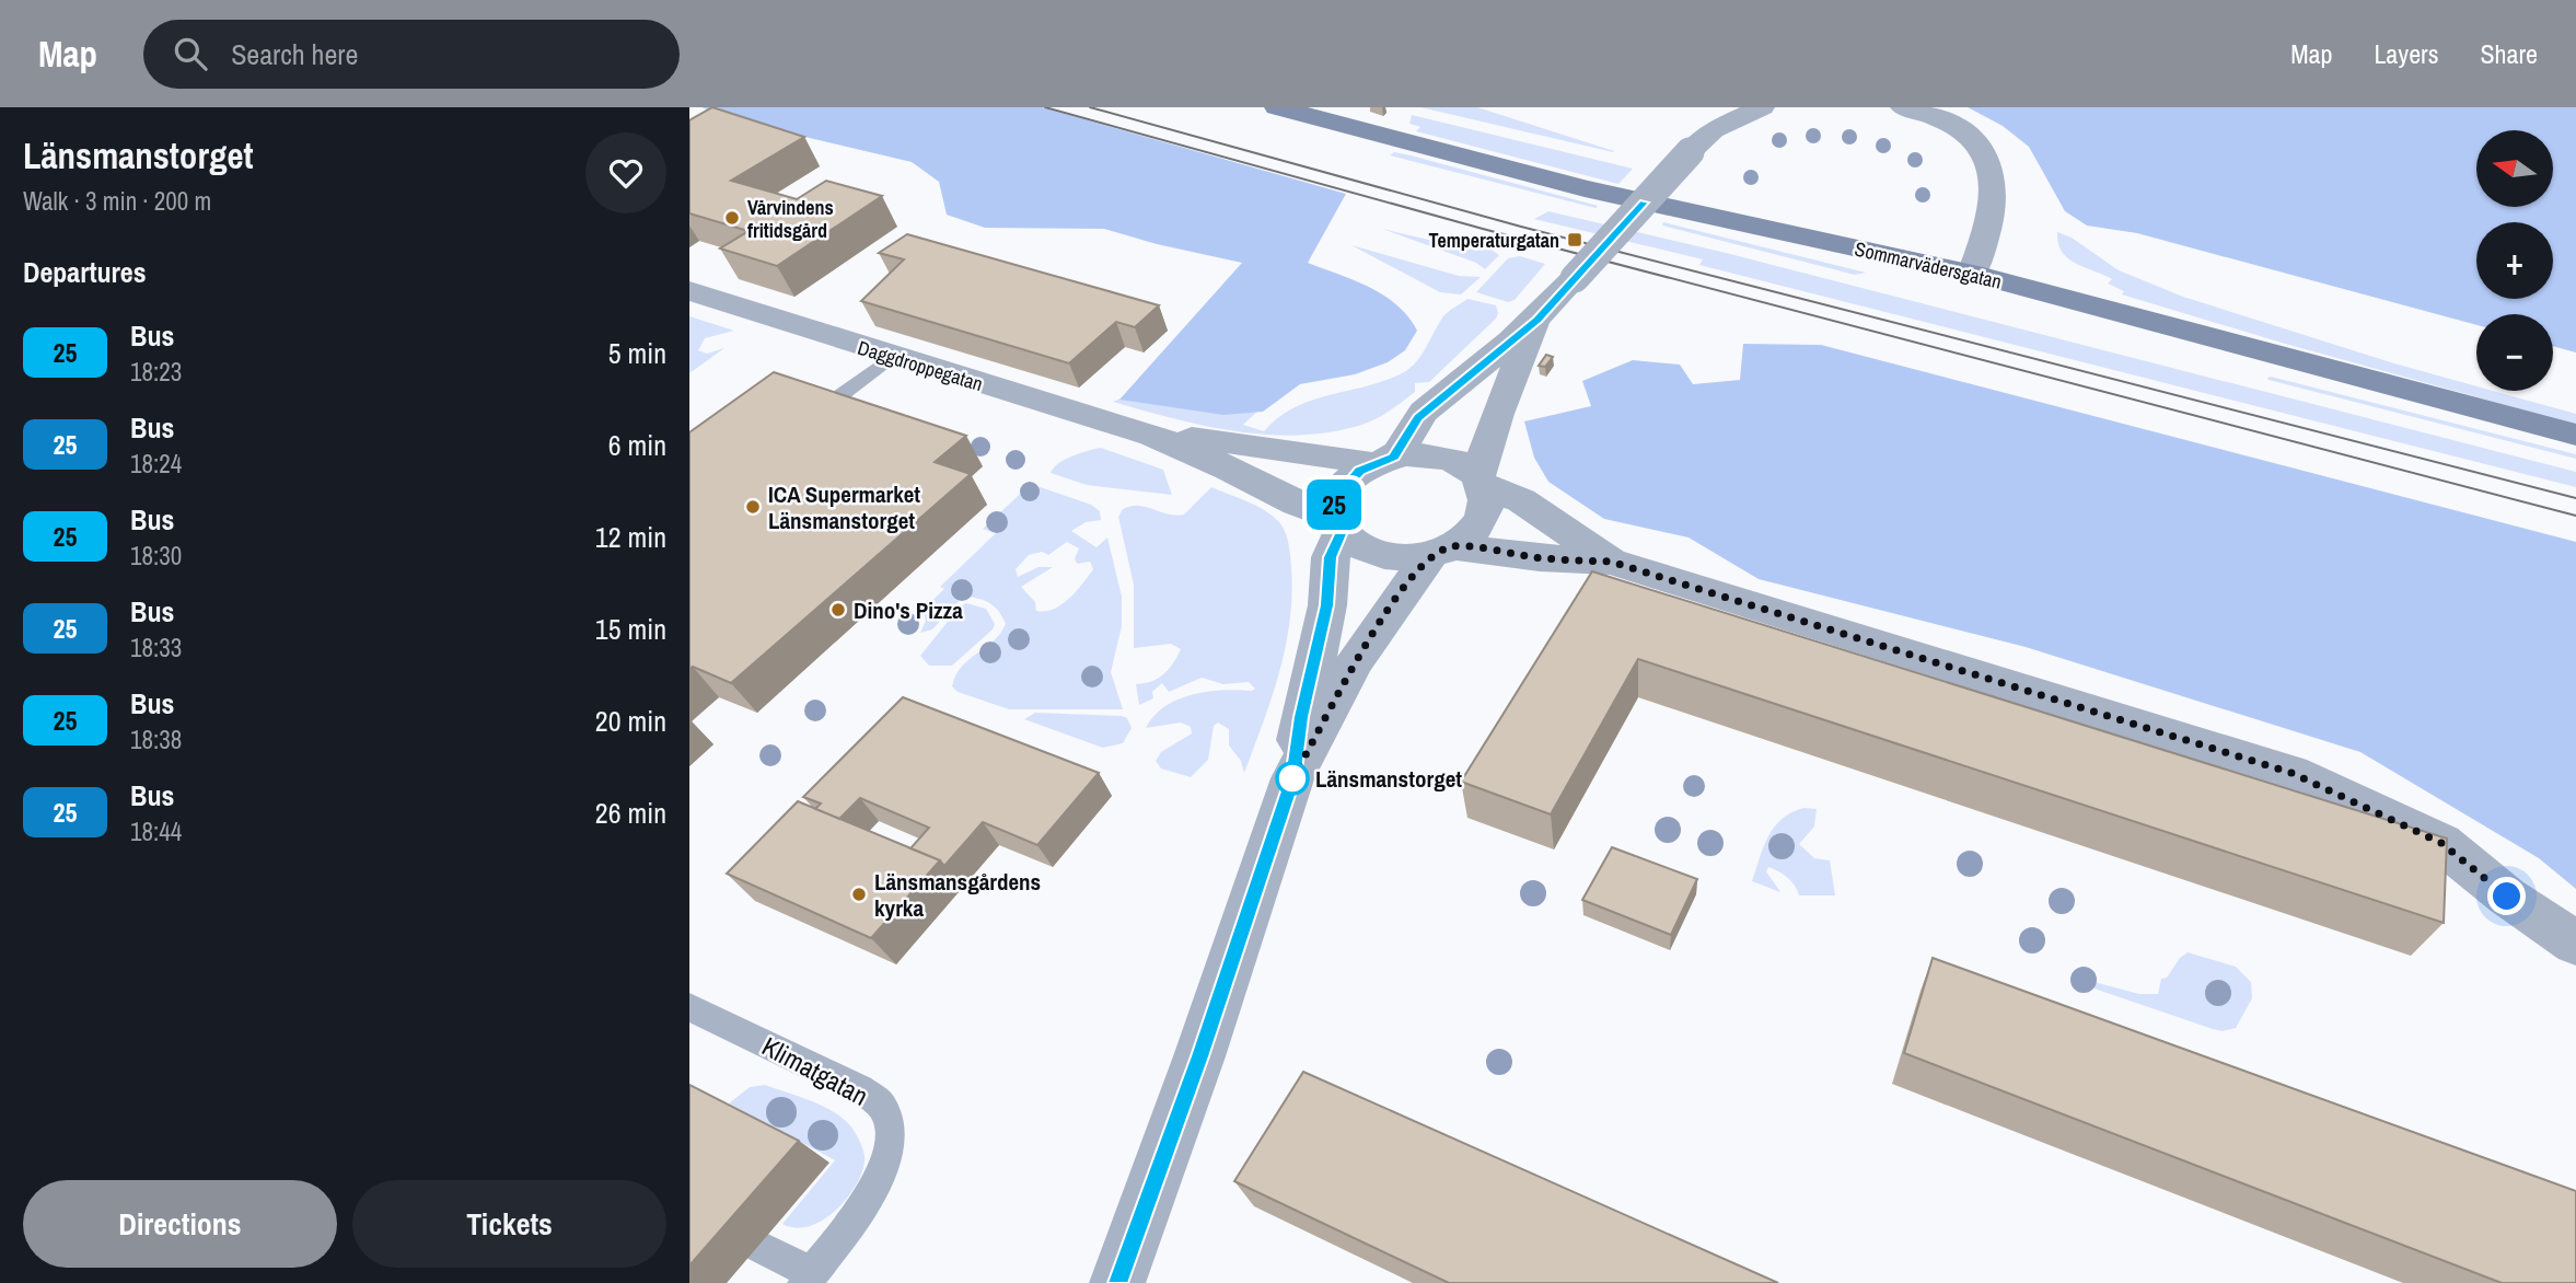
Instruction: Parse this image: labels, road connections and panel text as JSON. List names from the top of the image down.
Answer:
{
  "streets": {
    "street": ["Sommarvädersgatan", "Daggdroppegatan"],
    "lane": ["Klimatgatan"]
  },
  "places": {
    "other": [
      "Vårvindens fritidsgård",
      "ICA Supermarket Länsmanstorget",
      "Dino's Pizza",
      "Länsmanstorget",
      "Länsmansgårdens kyrka"
    ],
    "transit": ["Temperaturgatan"]
  },
  "lines": ["bus line 25"],
  "north": "left",
  "page": {
    "header": "Map",
    "search": "Search here",
    "nav": ["Map", "Layers", "Share"],
    "heading": [
      ["Länsmanstorget", "Walk · 3 min · 200 m"],
      "Departures"
    ],
    "on_map": "25",
    "map_buttons": ["+", "−"],
    "list": [
      {
        "mark": "25",
        "name": "Bus",
        "note": "18:23",
        "value": "5 min"
      },
      {
        "mark": "25",
        "name": "Bus",
        "note": "18:24",
        "value": "6 min"
      },
      {
        "mark": "25",
        "name": "Bus",
        "note": "18:30",
        "value": "12 min"
      },
      {
        "mark": "25",
        "name": "Bus",
        "note": "18:33",
        "value": "15 min"
      },
      {
        "mark": "25",
        "name": "Bus",
        "note": "18:38",
        "value": "20 min"
      },
      {
        "mark": "25",
        "name": "Bus",
        "note": "18:44",
        "value": "26 min"
      }
    ],
    "buttons": ["Directions", "Tickets"]
  }
}
